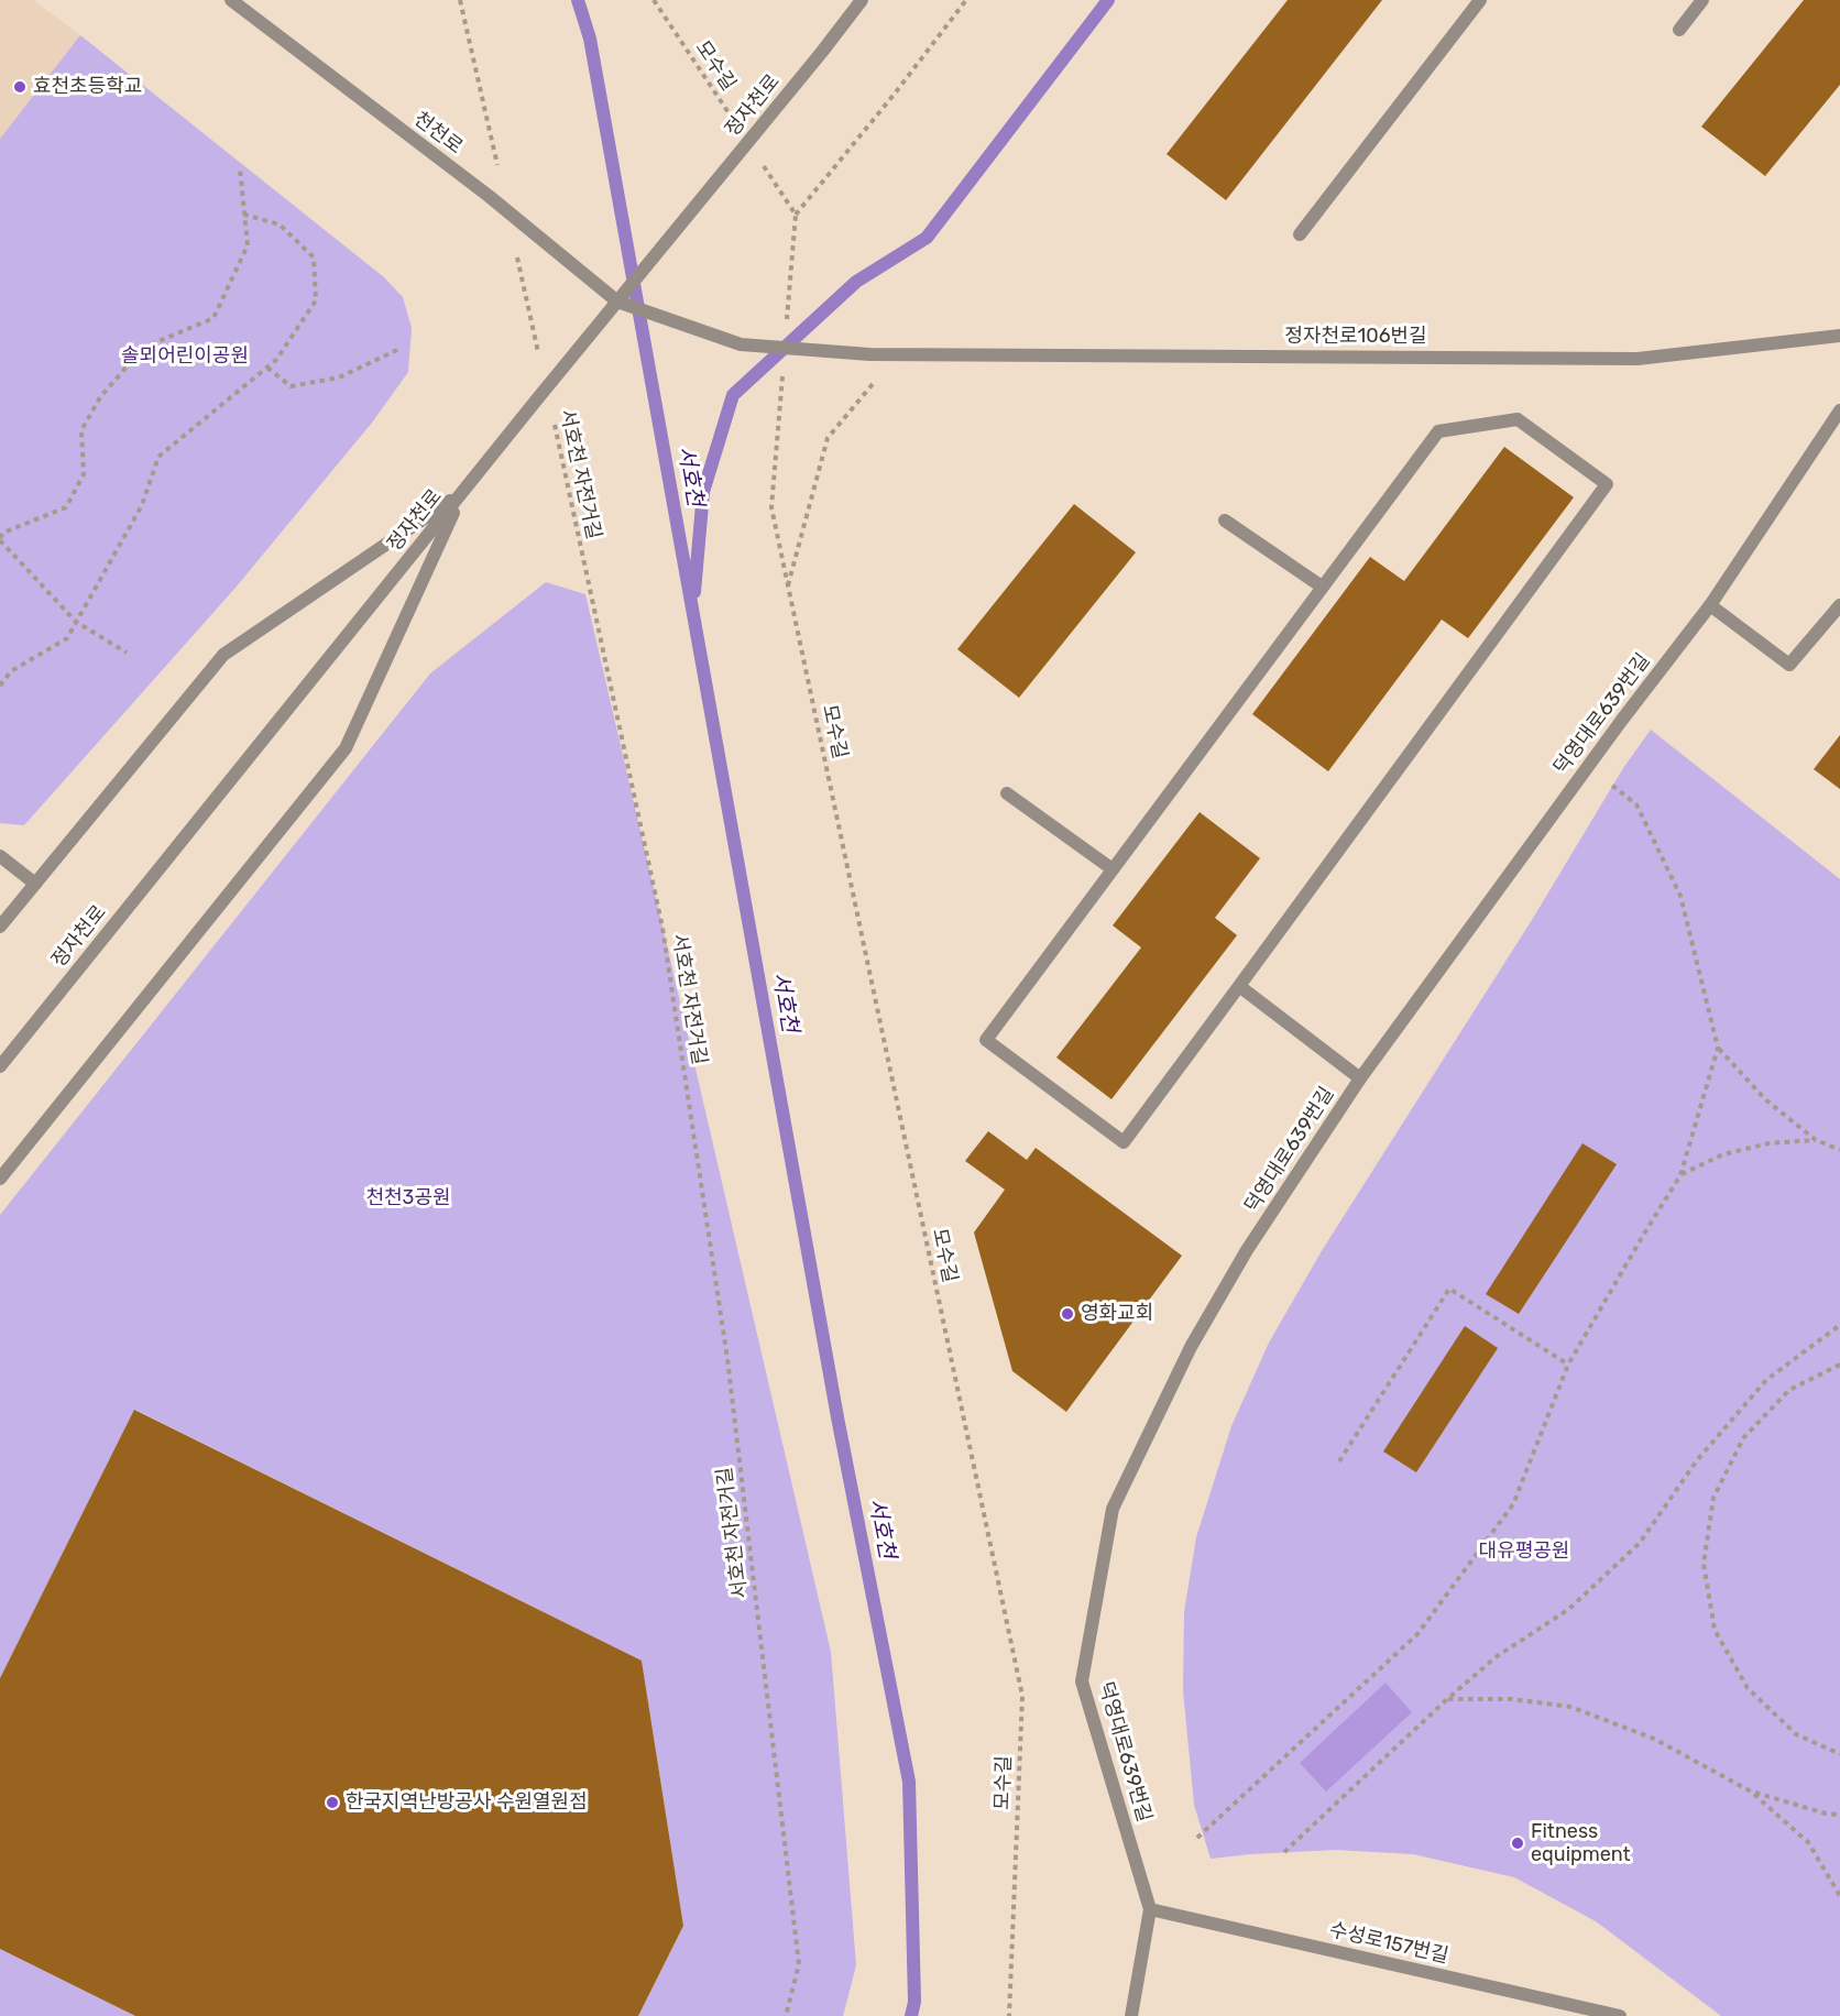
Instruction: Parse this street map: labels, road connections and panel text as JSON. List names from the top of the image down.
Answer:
{
  "streets": {
    "street": [
      "정자천로",
      "천천로",
      "정자천로106번길",
      "덕영대로639번길",
      "수성로157번길"
    ],
    "path": ["모수길", "서호천 자전거길"]
  },
  "crossings": [
    ["정자천로", "천천로"],
    ["정자천로", "정자천로106번길"],
    ["천천로", "정자천로106번길"],
    ["덕영대로639번길", "수성로157번길"]
  ],
  "water": ["서호천"],
  "parks": ["솔뫼어린이공원", "천천3공원", "대유평공원"],
  "places": [
    "효천초등학교",
    "영화교회",
    "한국지역난방공사 수원열원점",
    "Fitness equipment"
  ]
}
